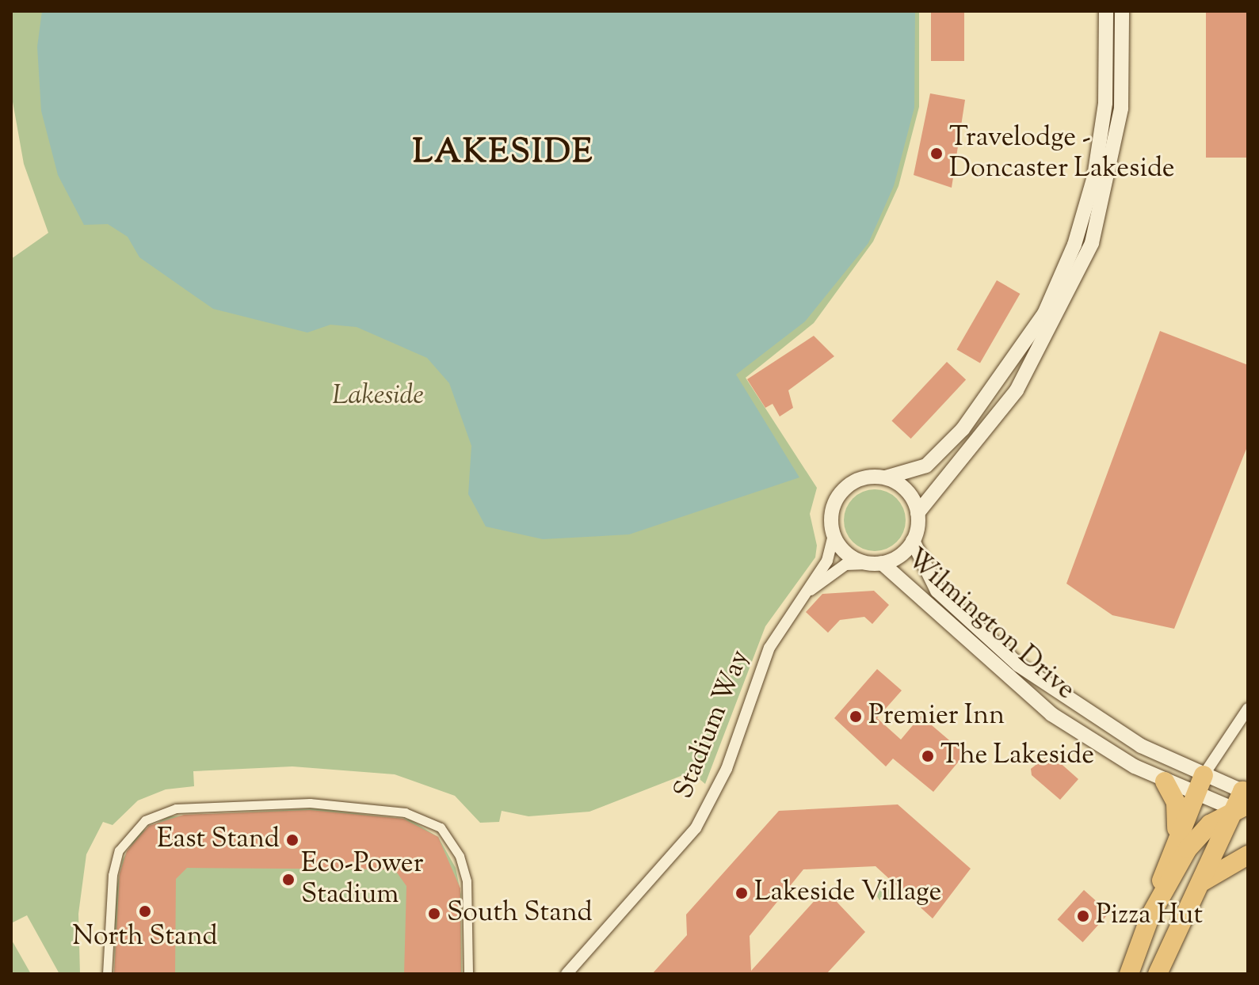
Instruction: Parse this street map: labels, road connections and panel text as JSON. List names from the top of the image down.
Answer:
{
  "streets": {
    "street": ["Wilmington Drive", "Stadium Way"]
  },
  "crossings": [
    ["Wilmington Drive", "Stadium Way"]
  ],
  "districts": ["LAKESIDE"],
  "parks": ["Lakeside"],
  "places": [
    "Travelodge - Doncaster Lakeside",
    "Premier Inn",
    "The Lakeside",
    "East Stand",
    "Eco-Power Stadium",
    "Lakeside Village",
    "North Stand",
    "South Stand",
    "Pizza Hut"
  ]
}
